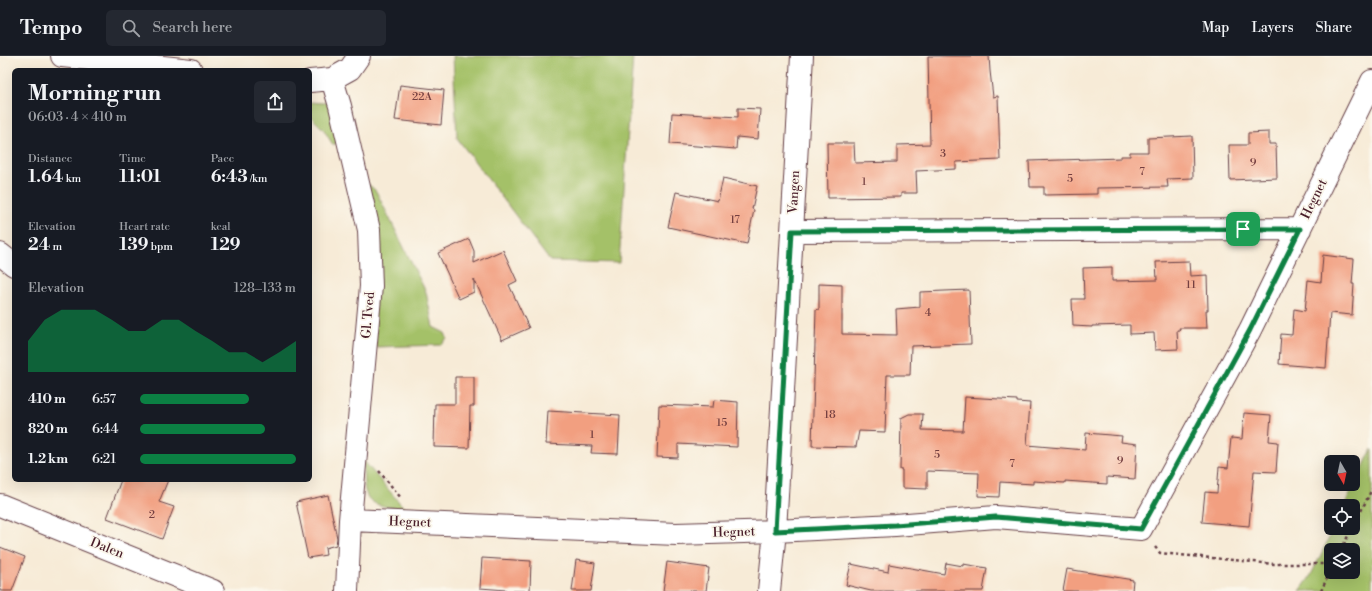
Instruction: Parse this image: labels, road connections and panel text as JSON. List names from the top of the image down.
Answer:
{
  "streets": {
    "street": [
      "Vangen",
      "Hegnet",
      "Gl. Tved",
      "Dalen"
    ]
  },
  "crossings": [
    ["Vangen", "Hegnet"],
    ["Hegnet", "Gl. Tved"]
  ],
  "house_numbers": [
    "22A",
    "3",
    "9",
    "7",
    "5",
    "1",
    "17",
    "11",
    "4",
    "18",
    "15",
    "1",
    "5",
    "9",
    "7",
    "2"
  ],
  "north": "bottom",
  "page": {
    "header": "Tempo",
    "search": "Search here",
    "nav": ["Map", "Layers", "Share"],
    "heading": ["Morning run", "06:03 · 4 × 410 m"],
    "stats": [
      ["Distance", "1.64 km"],
      ["Time", "11:01"],
      ["Pace", "6:43 /km"],
      ["Elevation", "24 m"],
      ["Heart rate", "139 bpm"],
      ["kcal", "129"]
    ],
    "chart": ["Elevation", "128–133 m"],
    "list": [
      {
        "name": "410 m",
        "note": "6:57"
      },
      {
        "name": "820 m",
        "note": "6:44"
      },
      {
        "name": "1.2 km",
        "note": "6:21"
      }
    ]
  }
}
